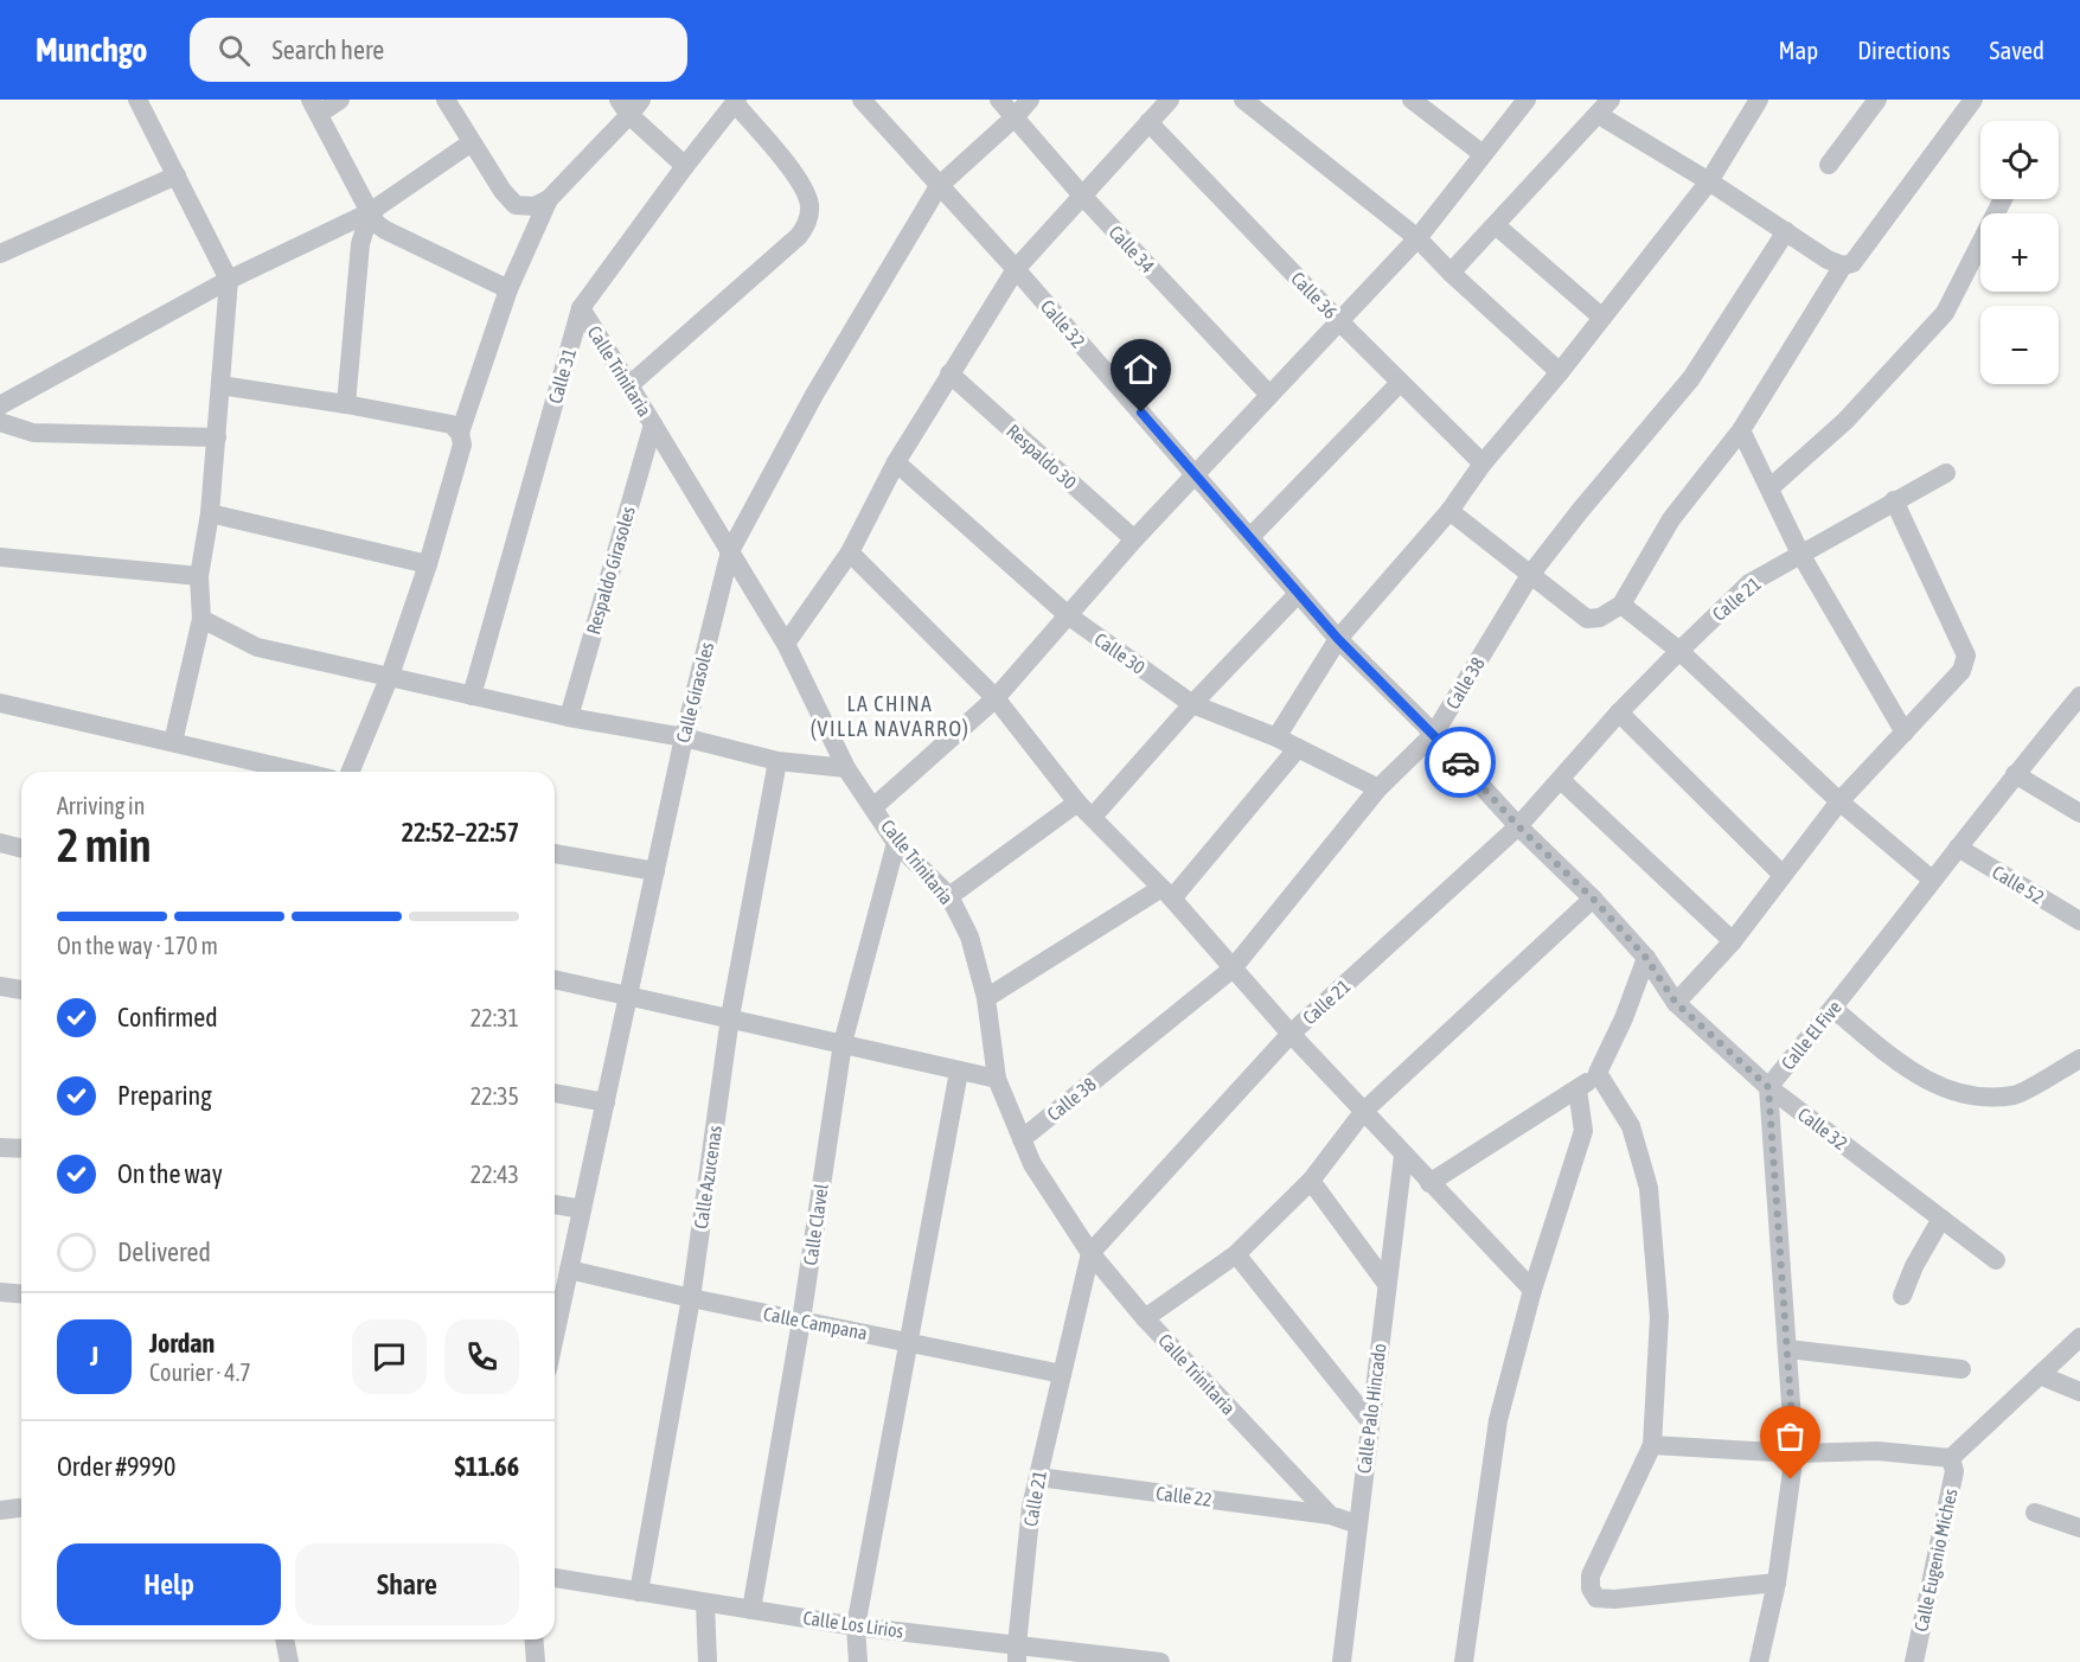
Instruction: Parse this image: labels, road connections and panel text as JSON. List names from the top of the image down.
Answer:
{
  "streets": {
    "street": [
      "Calle 34",
      "Calle 36",
      "Calle 32",
      "Calle Trinitaria",
      "Calle 31",
      "Respaldo 30",
      "Respaldo Girasoles",
      "Calle 21",
      "Calle 30",
      "Calle 38",
      "Calle Girasoles",
      "Calle 52",
      "Calle El Five",
      "Calle Azucenas",
      "Calle Clavel",
      "Calle Campana",
      "Calle Palo Hincado",
      "Calle 22",
      "Calle Eugenio Miches",
      "Calle Los Lirios"
    ]
  },
  "crossings": [
    ["Calle 34", "Calle Girasoles"],
    ["Calle 32", "Calle 21"],
    ["Calle 32", "Calle 38"],
    ["Calle 32", "Calle Girasoles"],
    ["Calle 32", "Calle El Five"],
    ["Calle Trinitaria", "Calle 31"],
    ["Calle Trinitaria", "Respaldo Girasoles"],
    ["Calle Trinitaria", "Calle 21"],
    ["Calle Trinitaria", "Calle 38"],
    ["Calle Trinitaria", "Calle Girasoles"],
    ["Calle Trinitaria", "Calle Clavel"],
    ["Calle Trinitaria", "Calle Palo Hincado"],
    ["Calle Trinitaria", "Calle 22"],
    ["Calle 21", "Calle Campana"],
    ["Calle 21", "Calle 22"],
    ["Calle 21", "Calle Los Lirios"],
    ["Calle 30", "Calle 38"],
    ["Calle Girasoles", "Calle Campana"],
    ["Calle 52", "Calle El Five"],
    ["Calle Azucenas", "Calle Campana"],
    ["Calle Azucenas", "Calle Los Lirios"],
    ["Calle Clavel", "Calle Campana"],
    ["Calle Clavel", "Calle Los Lirios"]
  ],
  "districts": ["LA CHINA (VILLA NAVARRO)"],
  "page": {
    "header": "Munchgo",
    "search": "Search here",
    "nav": ["Map", "Directions", "Saved"],
    "map_buttons": ["+", "−"],
    "heading": ["2 min", "Arriving in", "22:52–22:57"],
    "panel": [
      "Jordan",
      "Courier · 4.7",
      "Order #9990",
      "$11.66"
    ],
    "bar": "On the way · 170 m",
    "list": [
      ["Confirmed", "22:31"],
      ["Preparing", "22:35"],
      ["On the way", "22:43"],
      "Delivered"
    ],
    "round": "J",
    "buttons": ["Help", "Share"]
  }
}
